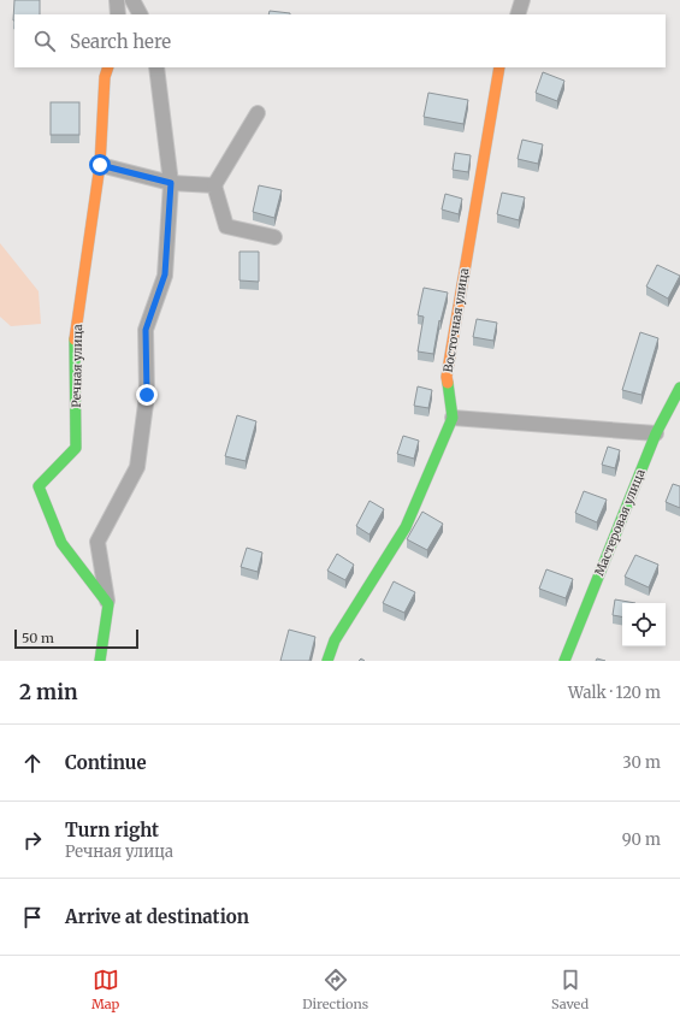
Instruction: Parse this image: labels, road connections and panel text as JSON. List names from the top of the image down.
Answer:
{
  "streets": {
    "street": ["Восточная улица", "Речная улица", "Мастеровая улица"]
  },
  "scale_bar": "50 m",
  "page": {
    "search": "Search here",
    "scale": "50 m",
    "heading": ["2 min", "Walk · 120 m"],
    "list": [
      ["Continue", "30 m"],
      ["Turn right", "Речная улица", "90 m"],
      "Arrive at destination"
    ],
    "nav": ["Map", "Directions", "Saved"]
  }
}
